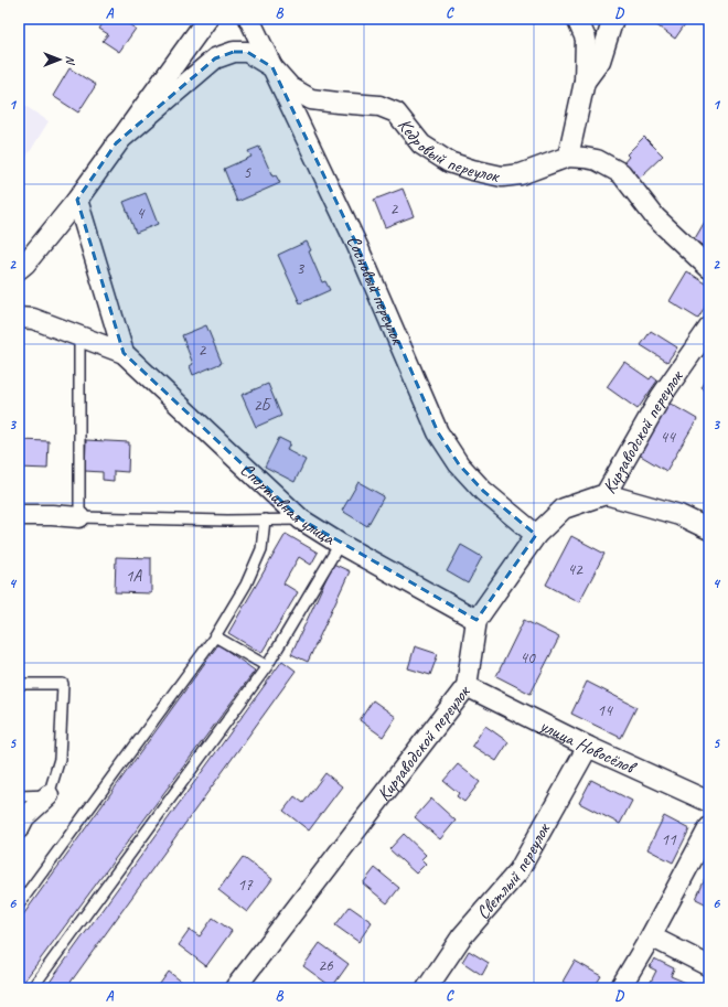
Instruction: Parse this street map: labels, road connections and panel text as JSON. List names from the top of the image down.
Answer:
{
  "streets": {
    "street": [
      "Кедровый переулок",
      "Сосновый переулок",
      "Кирзаводской переулок",
      "Спортивная улица",
      "улица Новосёлов",
      "Светлый переулок"
    ]
  },
  "crossings": [
    ["Кедровый переулок", "Сосновый переулок"],
    ["Сосновый переулок", "Кирзаводской переулок"],
    ["Кирзаводской переулок", "Спортивная улица"],
    ["Кирзаводской переулок", "улица Новосёлов"],
    ["улица Новосёлов", "Светлый переулок"]
  ],
  "house_numbers": [
    "5",
    "2",
    "4",
    "3",
    "2",
    "2Б",
    "44",
    "42",
    "1А",
    "40",
    "14",
    "11",
    "17",
    "26"
  ],
  "north": "right",
  "grid": {
    "columns": [
      "A",
      "B",
      "C",
      "D"
    ],
    "rows": [
      "1",
      "2",
      "3",
      "4",
      "5",
      "6"
    ]
  }
}
